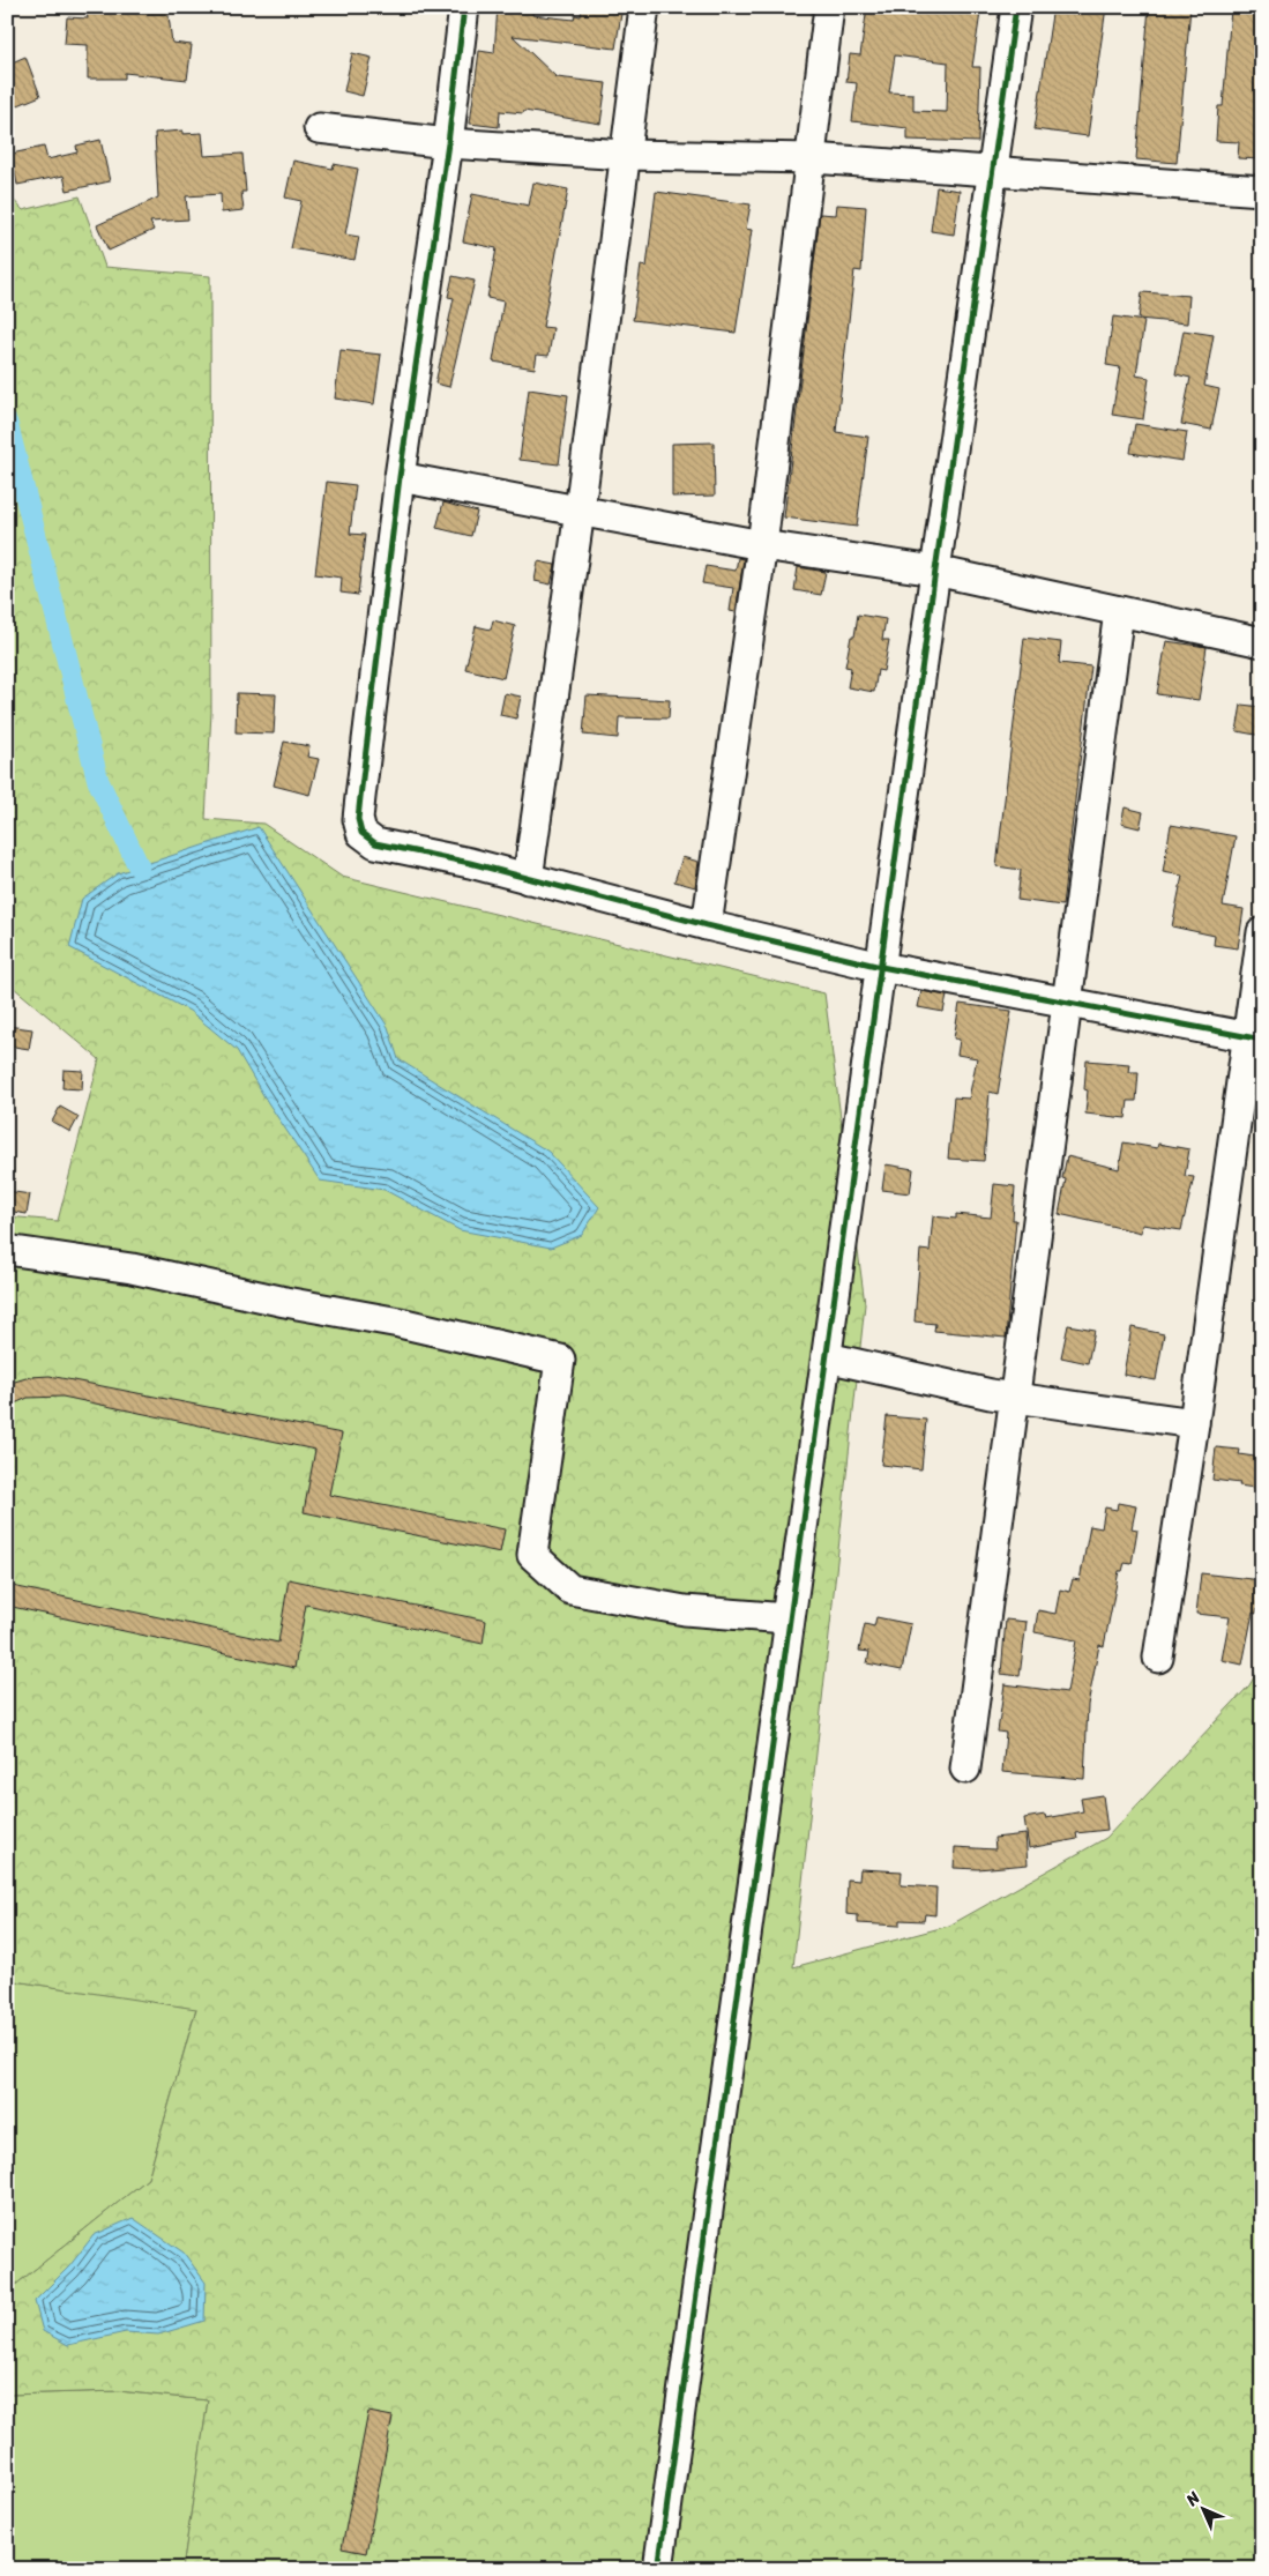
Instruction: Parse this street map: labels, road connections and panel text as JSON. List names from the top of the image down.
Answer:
{
  "north": "top left"
}
